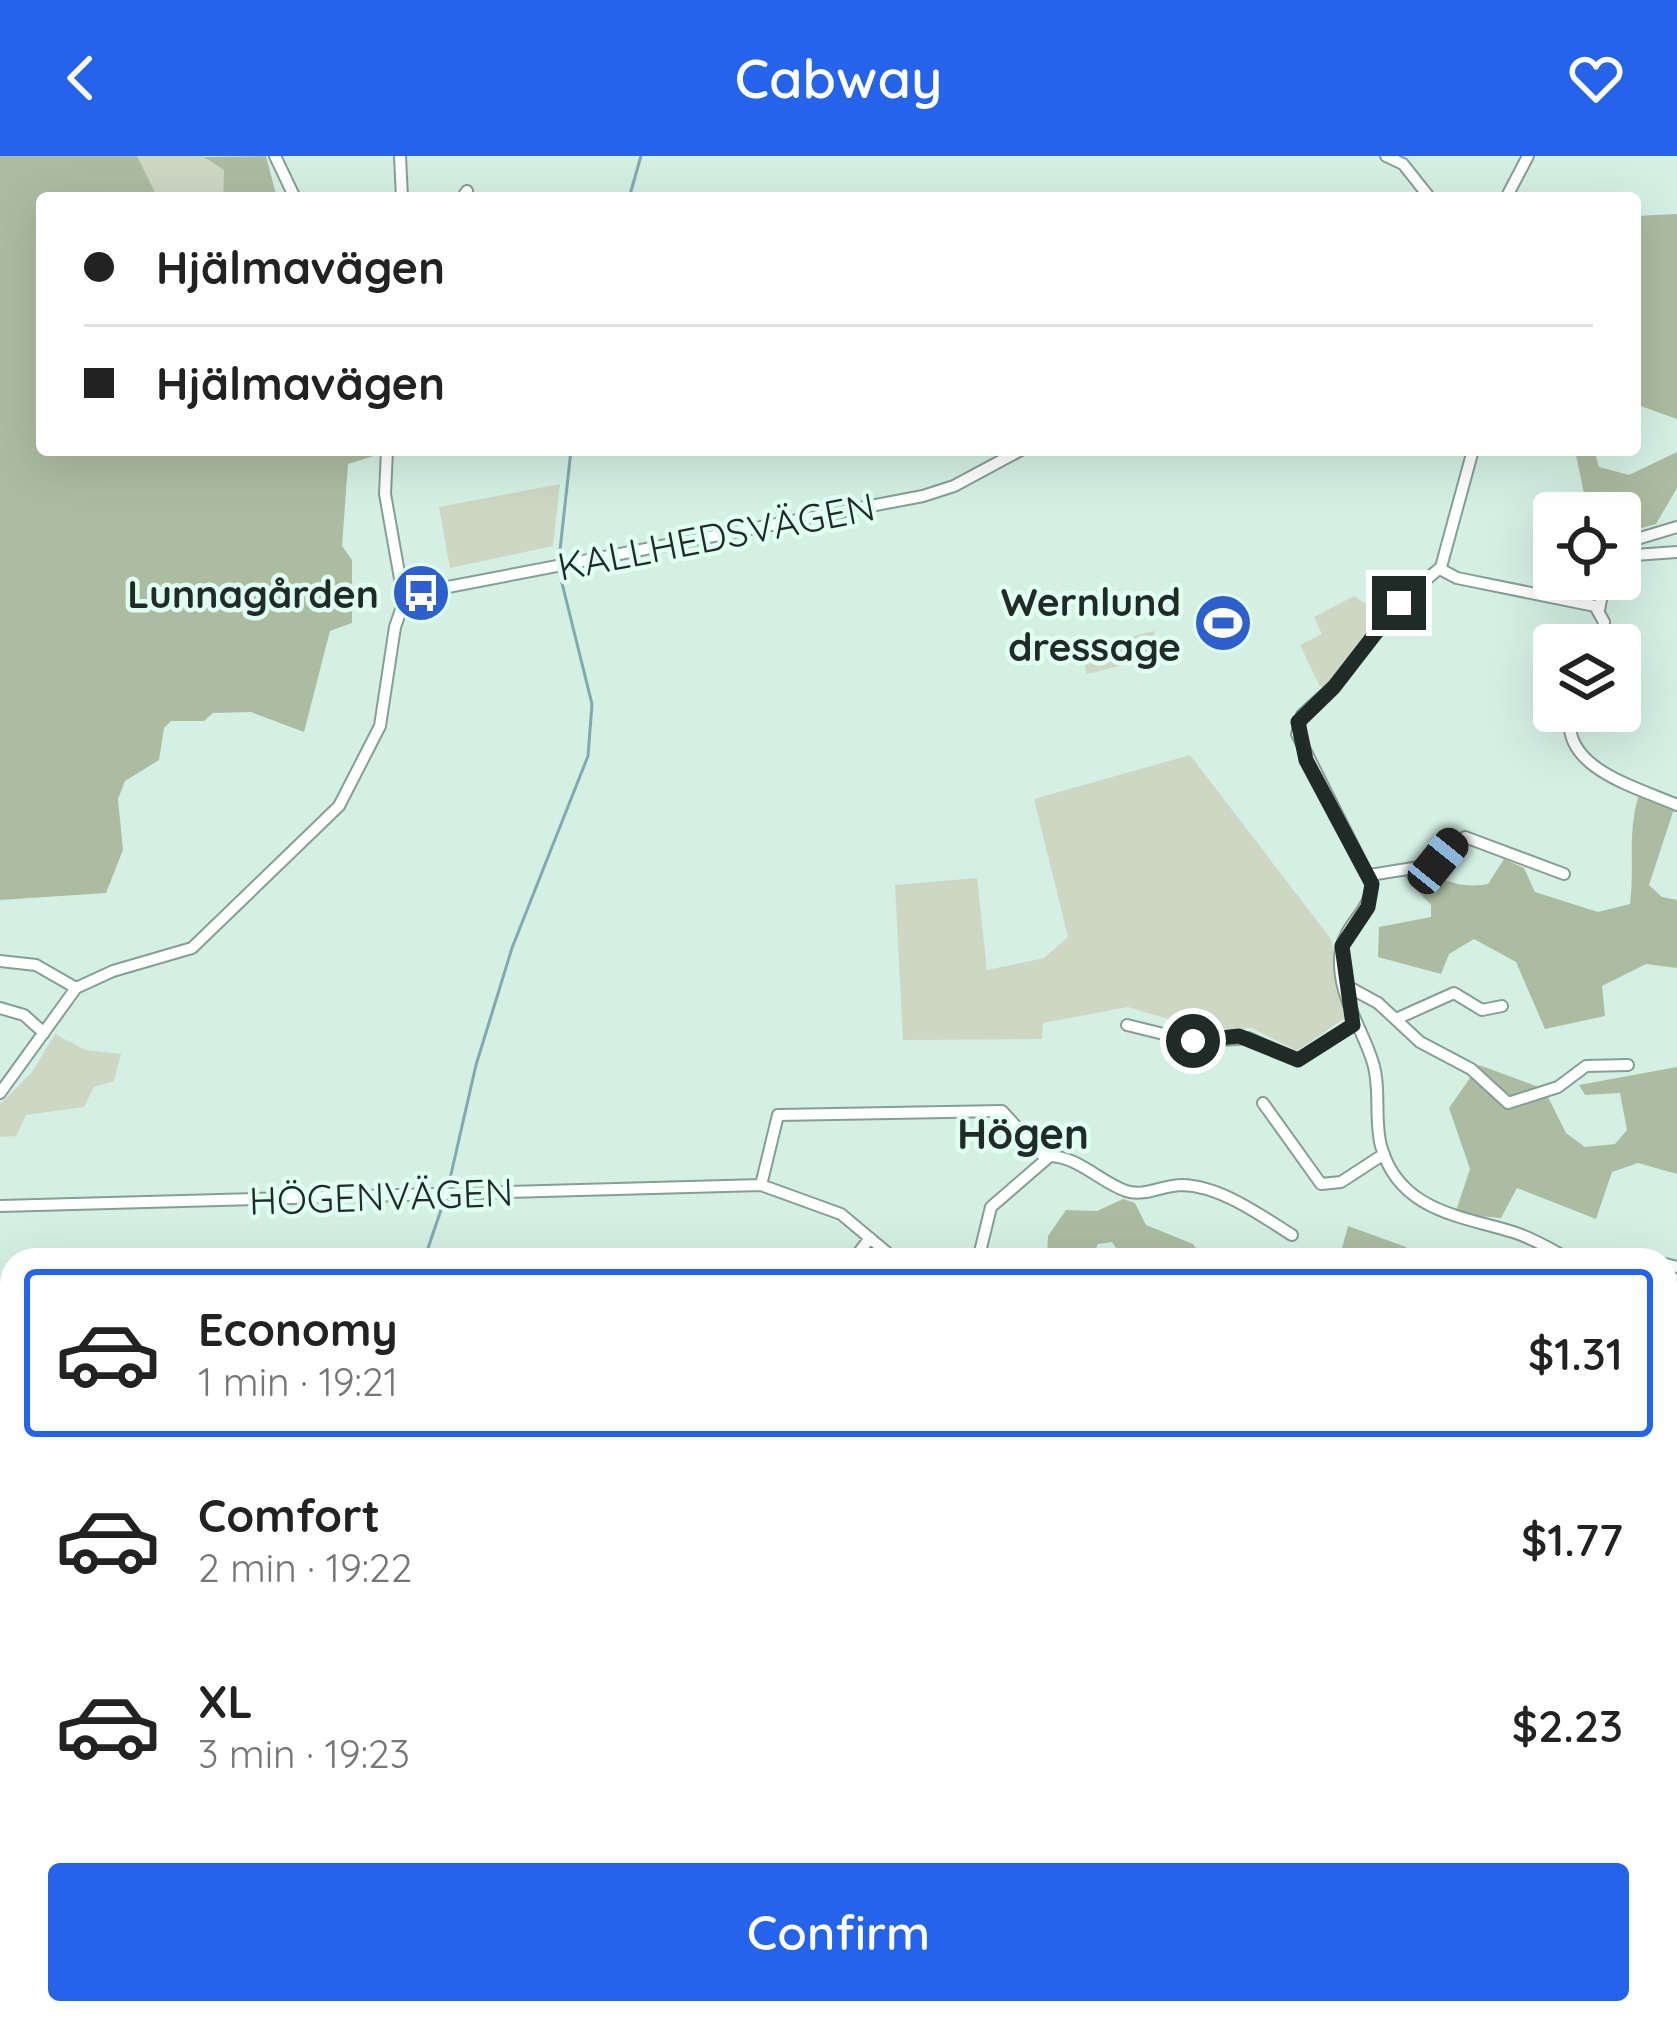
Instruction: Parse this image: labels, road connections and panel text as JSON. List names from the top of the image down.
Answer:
{
  "streets": {
    "street": ["KALLHEDSVÄGEN", "HÖGENVÄGEN"]
  },
  "districts": ["Högen"],
  "places": {
    "bus stop": ["Lunnagården"],
    "sports": ["Wernlund dressage"]
  },
  "page": {
    "header": "Cabway",
    "banner": ["Hjälmavägen", "Hjälmavägen"],
    "list": [
      {
        "name": "Economy",
        "note": "1 min · 19:21",
        "value": "$1.31"
      },
      {
        "name": "Comfort",
        "note": "2 min · 19:22",
        "value": "$1.77"
      },
      {
        "name": "XL",
        "note": "3 min · 19:23",
        "value": "$2.23"
      }
    ],
    "buttons": "Confirm"
  }
}
